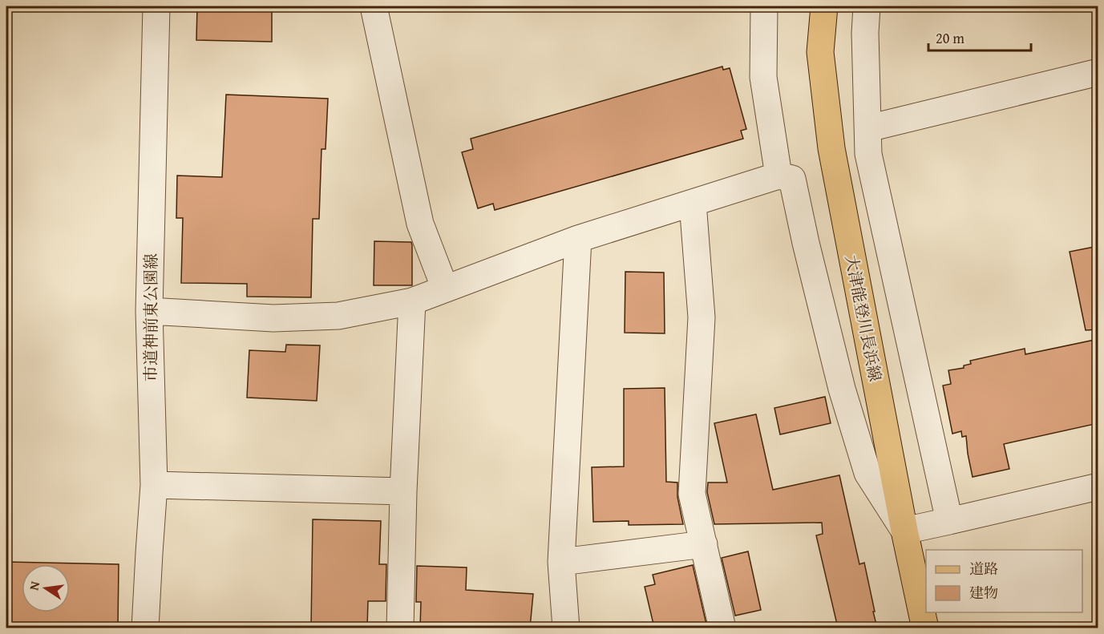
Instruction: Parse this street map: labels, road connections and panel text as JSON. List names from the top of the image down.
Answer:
{
  "streets": {
    "main road": ["大津能登川長浜線"],
    "street": ["市道神前東公園線"]
  },
  "legend": ["道路", "建物"],
  "scale_bar": "20 m",
  "north": "left"
}
